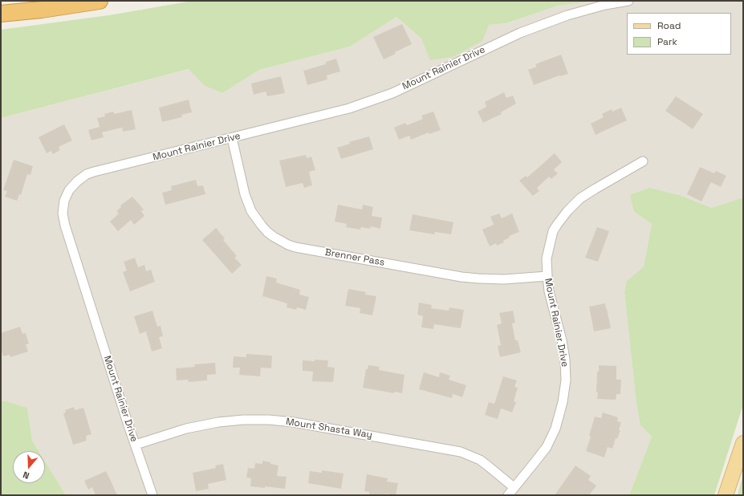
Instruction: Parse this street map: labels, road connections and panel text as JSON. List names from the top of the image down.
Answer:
{
  "streets": {
    "street": ["Mount Rainier Drive", "Brenner Pass", "Mount Shasta Way"]
  },
  "crossings": [
    ["Mount Rainier Drive", "Brenner Pass"],
    ["Mount Rainier Drive", "Mount Shasta Way"]
  ],
  "legend": ["Road", "Park"],
  "north": "bottom"
}
